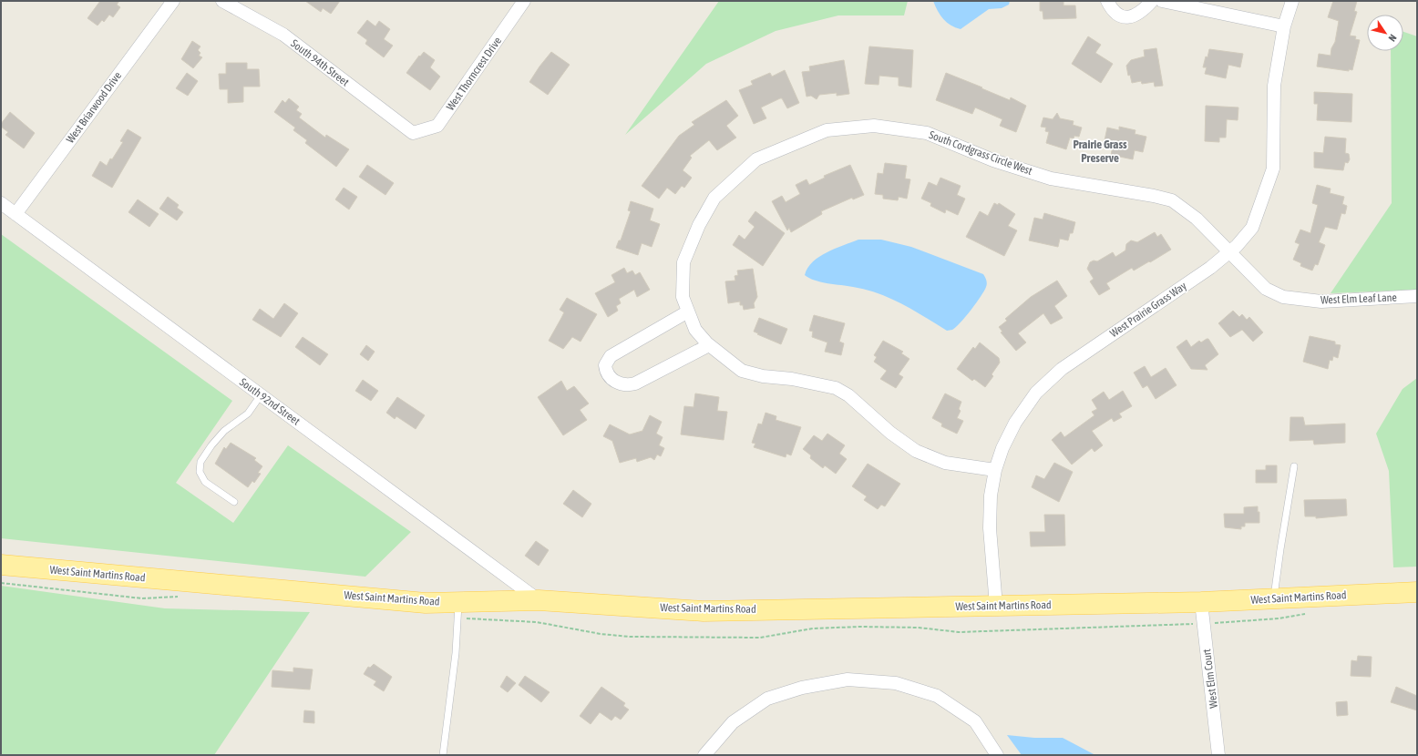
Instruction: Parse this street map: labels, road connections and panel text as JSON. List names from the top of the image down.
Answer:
{
  "streets": {
    "main road": ["West Saint Martins Road"],
    "street": [
      "South 94th Street",
      "West Thorncrest Drive",
      "West Briarwood Drive",
      "South Cordgrass Circle West",
      "West Elm Leaf Lane",
      "West Prairie Grass Way",
      "South 92nd Street",
      "West Elm Court"
    ]
  },
  "crossings": [
    ["South 94th Street", "West Thorncrest Drive"],
    ["West Briarwood Drive", "South 92nd Street"],
    ["South Cordgrass Circle West", "West Elm Leaf Lane"],
    ["South Cordgrass Circle West", "West Prairie Grass Way"],
    ["West Elm Leaf Lane", "West Prairie Grass Way"],
    ["West Prairie Grass Way", "West Saint Martins Road"],
    ["South 92nd Street", "West Saint Martins Road"],
    ["West Saint Martins Road", "West Elm Court"]
  ],
  "districts": ["Prairie Grass Preserve"],
  "north": "bottom right"
}
